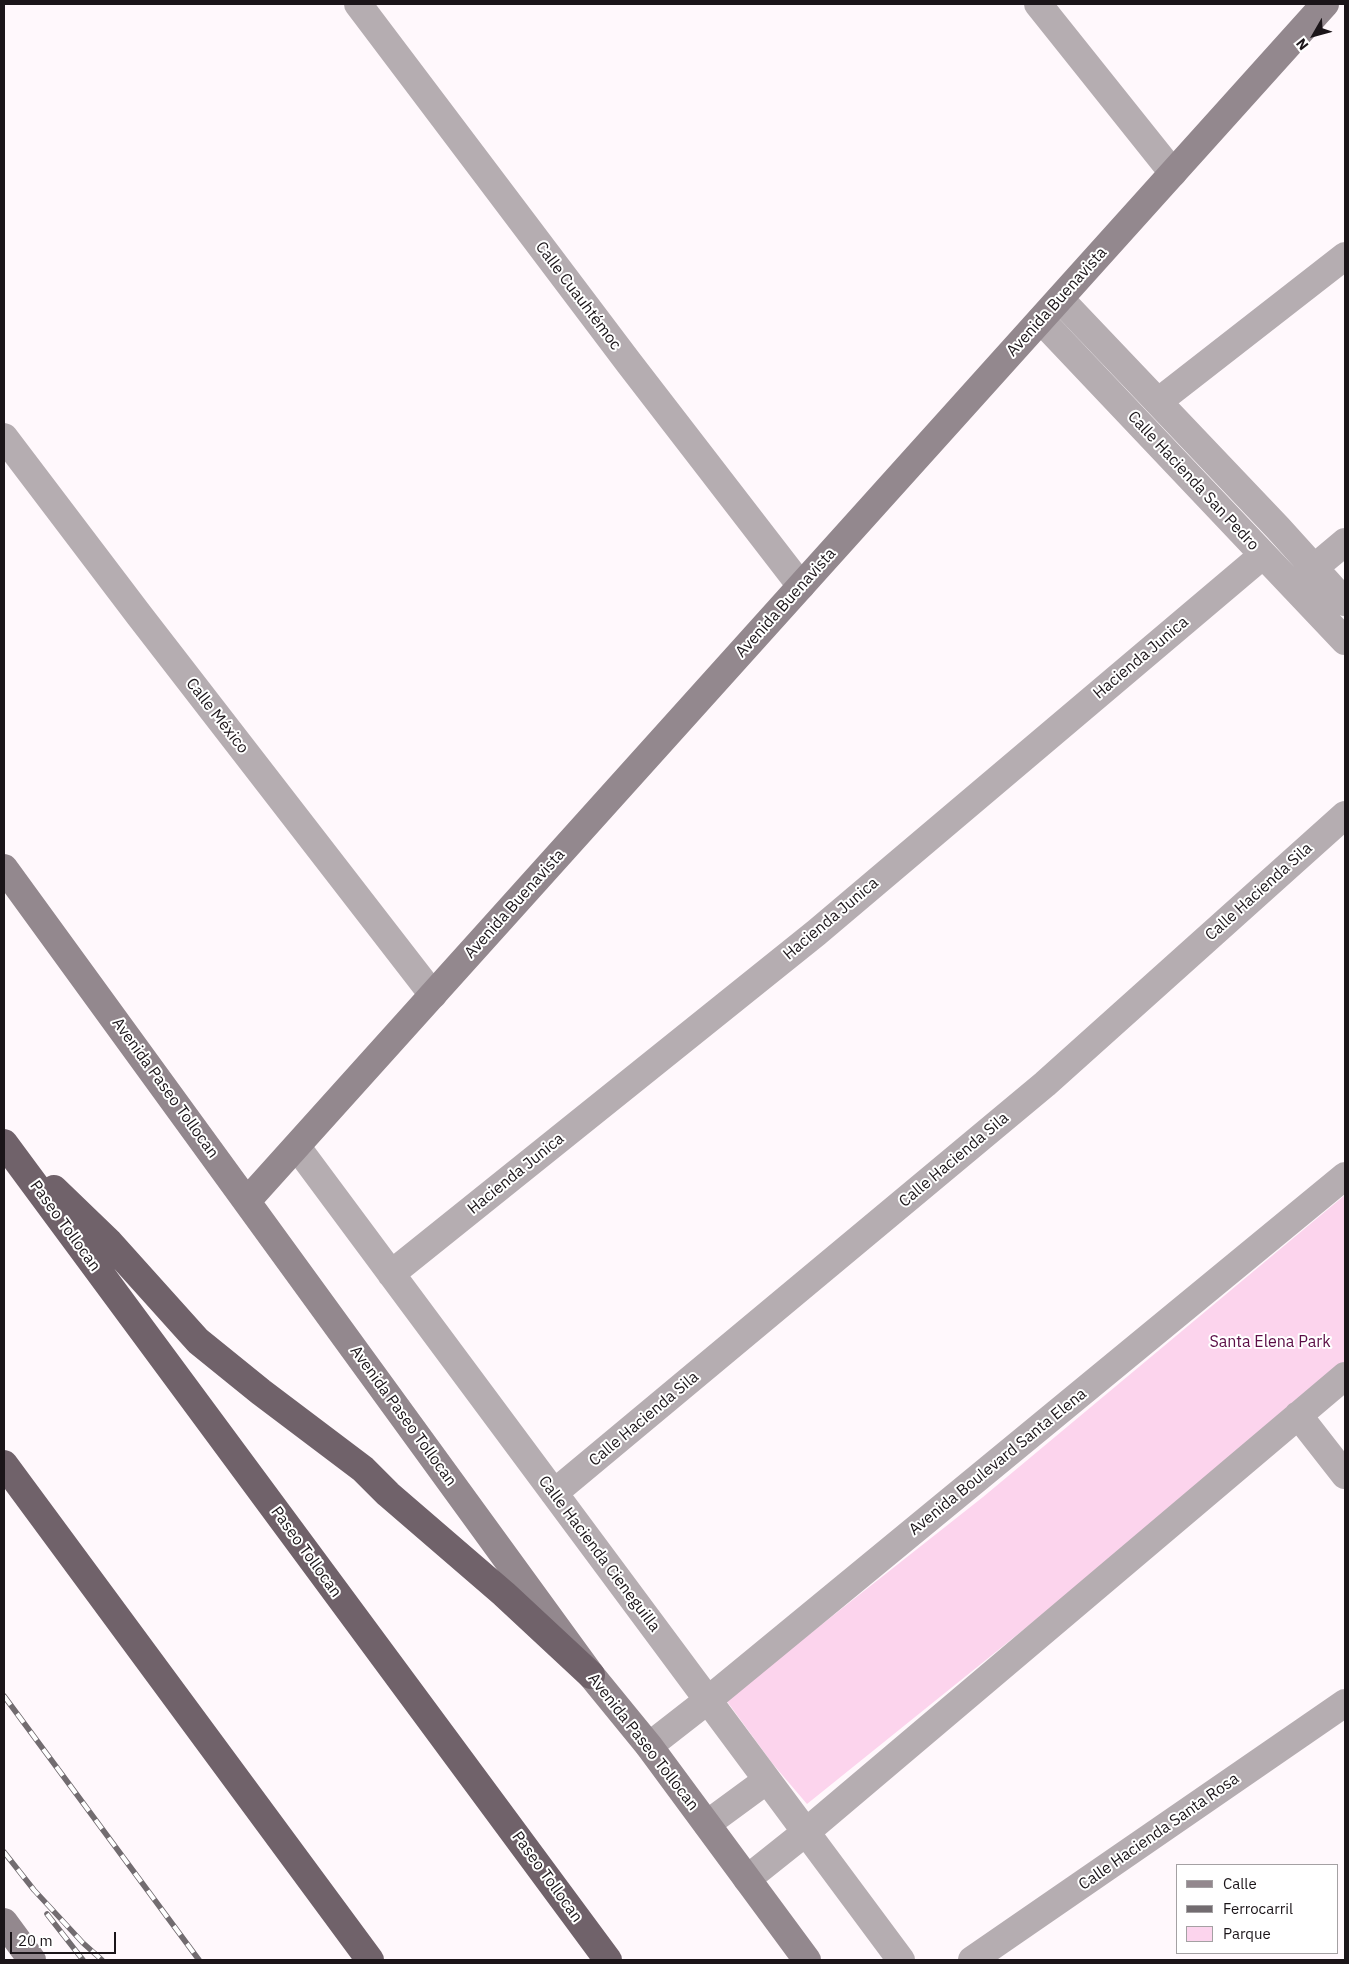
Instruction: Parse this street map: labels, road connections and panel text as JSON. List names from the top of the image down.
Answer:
{
  "streets": {
    "highway": ["Paseo Tollocan"],
    "main road": ["Avenida Buenavista", "Avenida Paseo Tollocan"],
    "street": [
      "Calle Cuauhtémoc",
      "Calle Hacienda San Pedro",
      "Hacienda Junica",
      "Calle México",
      "Calle Hacienda Sila",
      "Avenida Boulevard Santa Elena",
      "Calle Hacienda Cieneguilla",
      "Calle Hacienda Santa Rosa"
    ]
  },
  "crossings": [
    ["Calle Cuauhtémoc", "Avenida Buenavista"],
    ["Avenida Buenavista", "Calle Hacienda San Pedro"],
    ["Avenida Buenavista", "Calle México"],
    ["Avenida Buenavista", "Avenida Paseo Tollocan"],
    ["Avenida Buenavista", "Calle Hacienda Cieneguilla"],
    ["Calle Hacienda San Pedro", "Hacienda Junica"],
    ["Hacienda Junica", "Calle Hacienda Cieneguilla"],
    ["Calle Hacienda Sila", "Calle Hacienda Cieneguilla"],
    ["Avenida Paseo Tollocan", "Avenida Boulevard Santa Elena"],
    ["Avenida Boulevard Santa Elena", "Calle Hacienda Cieneguilla"]
  ],
  "parks": ["Santa Elena Park"],
  "legend": ["Calle", "Ferrocarril", "Parque"],
  "scale_bar": "20 m",
  "north": "bottom left"
}
